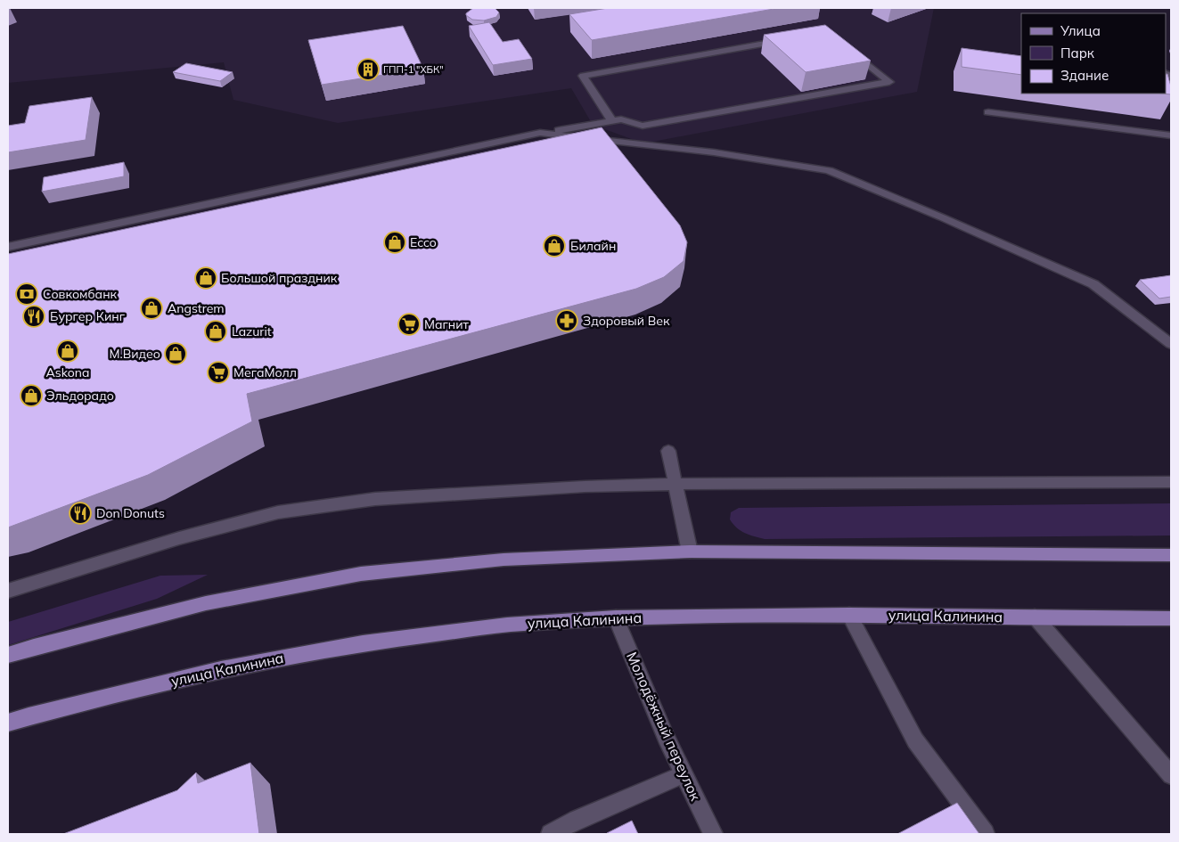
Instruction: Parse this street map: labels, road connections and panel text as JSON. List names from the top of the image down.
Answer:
{
  "streets": {
    "main road": ["улица Калинина"],
    "street": ["Молодёжный переулок"]
  },
  "crossings": [
    ["улица Калинина", "Молодёжный переулок"]
  ],
  "places": {
    "building": ["ГПП-1 \"ХБК\""],
    "shop": [
      "Ecco",
      "Билайн",
      "Большой праздник",
      "Angstrem",
      "Lazurit",
      "Askona",
      "М.Видео",
      "Эльдорадо"
    ],
    "bank": ["Совкомбанк"],
    "restaurant": ["Бургер Кинг", "Don Donuts"],
    "pharmacy": ["Здоровый Век"],
    "supermarket": ["Магнит", "МегаМолл"]
  },
  "legend": ["Улица", "Парк", "Здание"]
}
